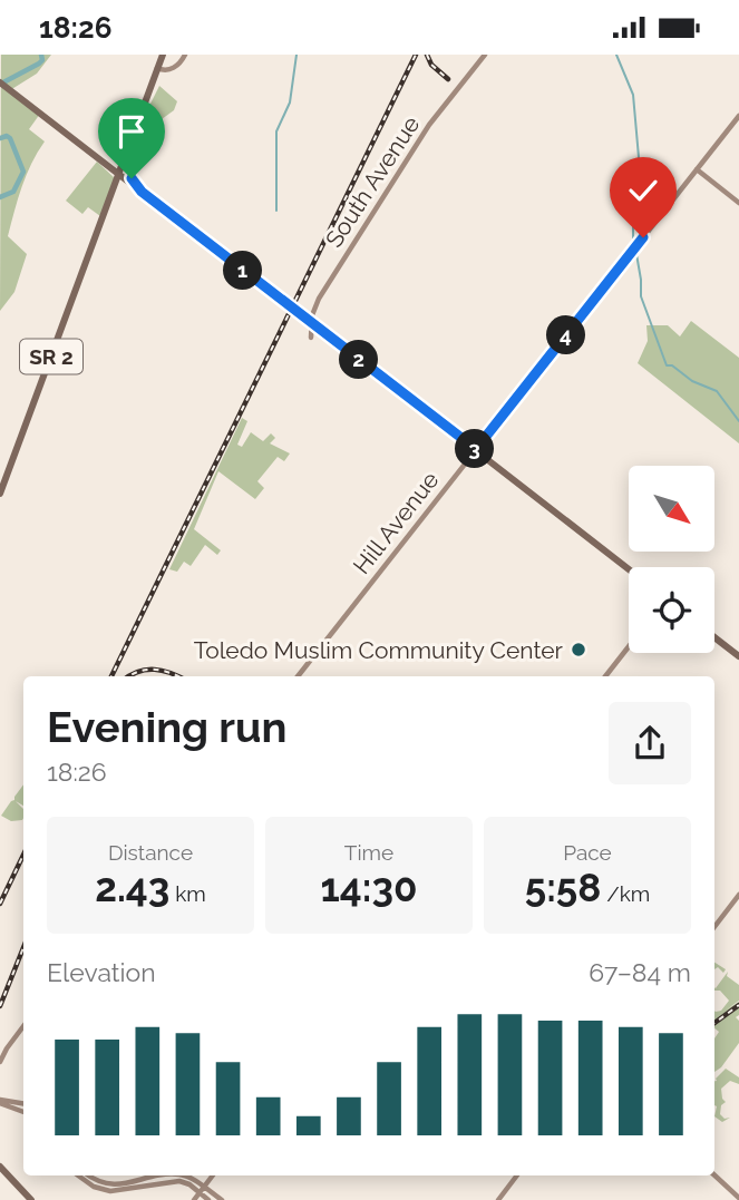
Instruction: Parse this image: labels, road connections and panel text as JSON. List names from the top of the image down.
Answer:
{
  "streets": {
    "main road": ["South Avenue", "SR 2", "Hill Avenue"]
  },
  "places": ["Toledo Muslim Community Center"],
  "north": "bottom right",
  "page": {
    "status": "18:26",
    "pins": [
      "1",
      "4",
      "2",
      "3"
    ],
    "heading": ["Evening run", "18:26"],
    "stats": [
      ["Distance", "2.43 km"],
      ["Time", "14:30"],
      ["Pace", "5:58 /km"]
    ],
    "chart": ["Elevation", "67–84 m"]
  }
}
